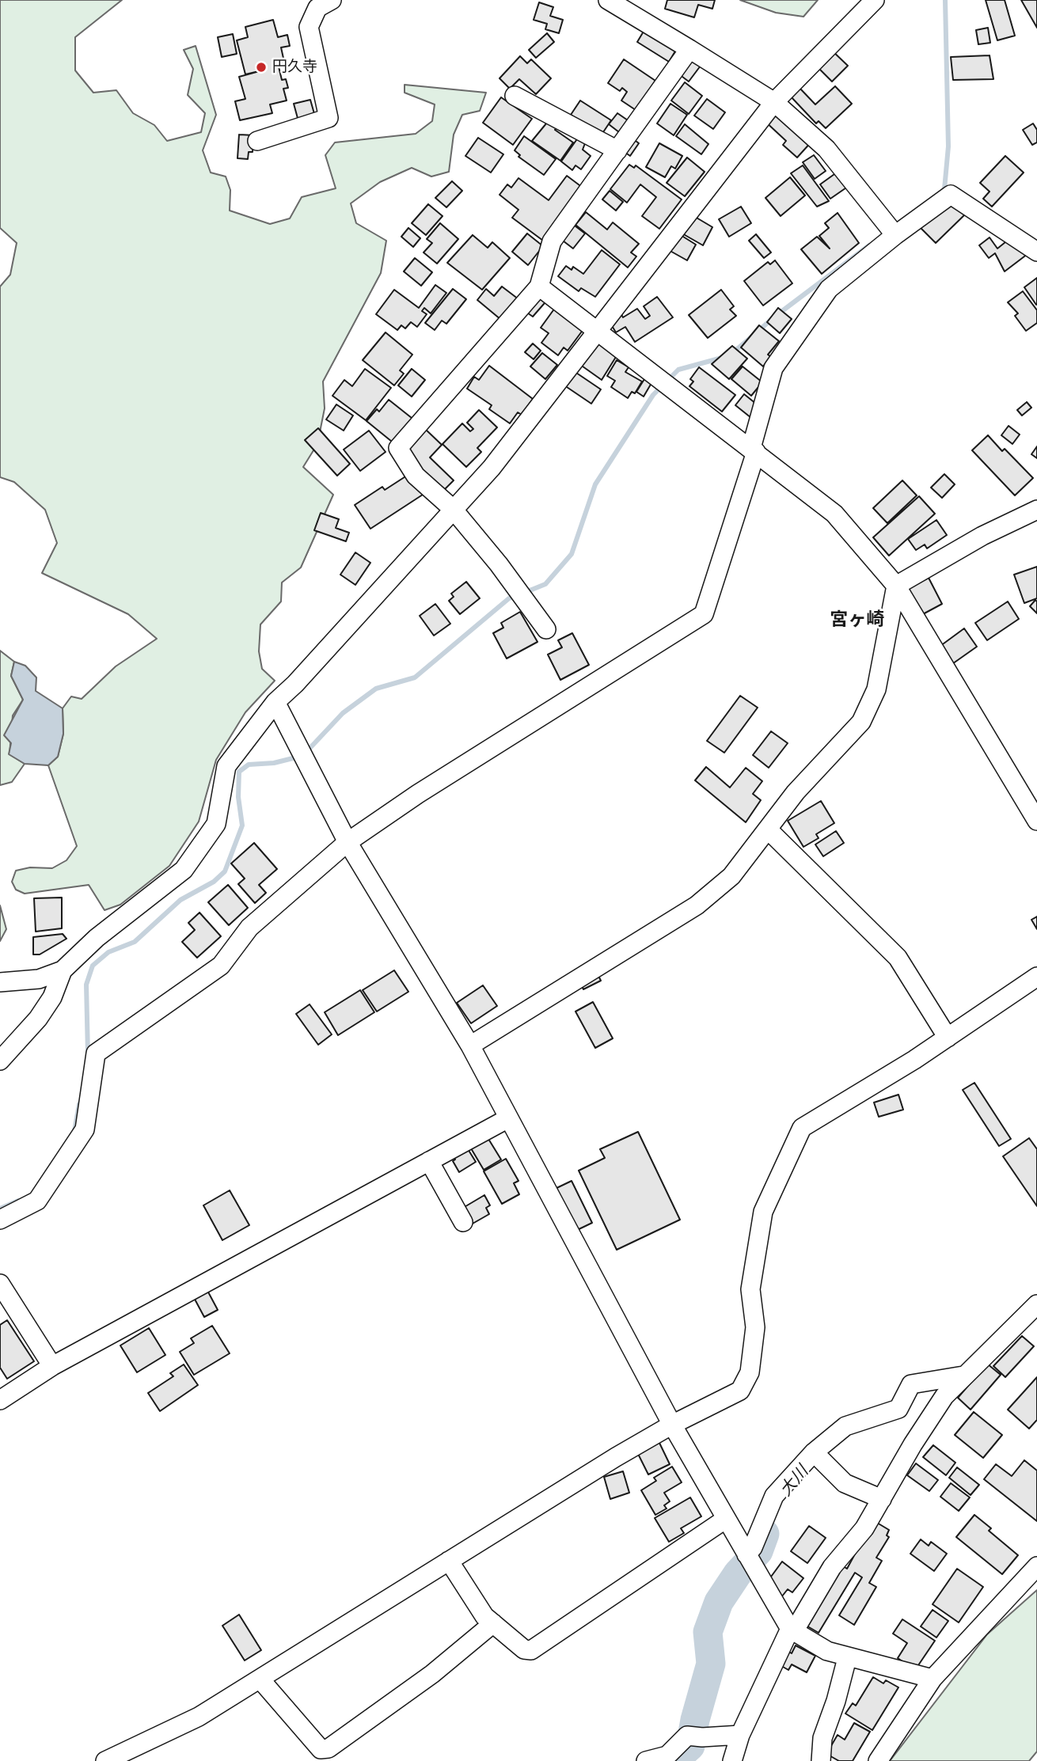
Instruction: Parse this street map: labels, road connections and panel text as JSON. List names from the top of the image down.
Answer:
{
  "districts": ["宮ヶ崎"],
  "water": ["大川"],
  "places": ["円久寺"]
}
